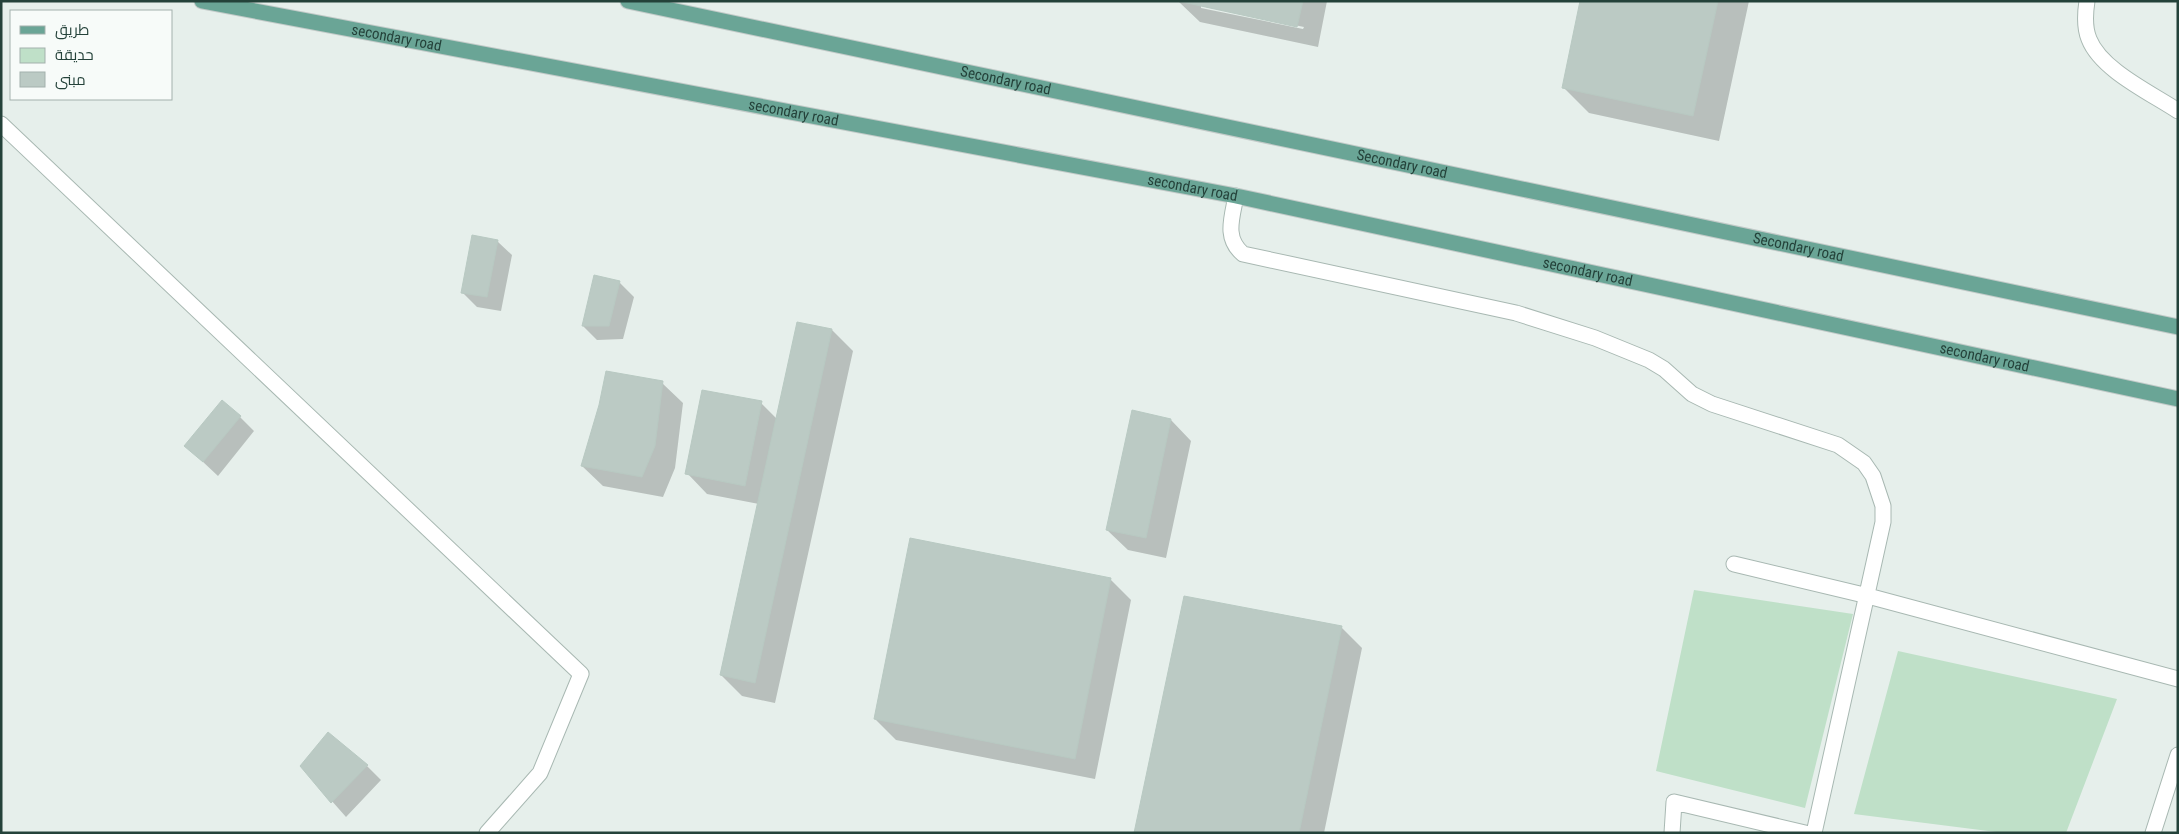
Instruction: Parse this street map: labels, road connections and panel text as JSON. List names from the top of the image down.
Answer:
{
  "streets": {
    "main road": ["secondary road", "Secondary road"]
  },
  "legend": ["طريق", "حديقة", "مبنى"]
}
